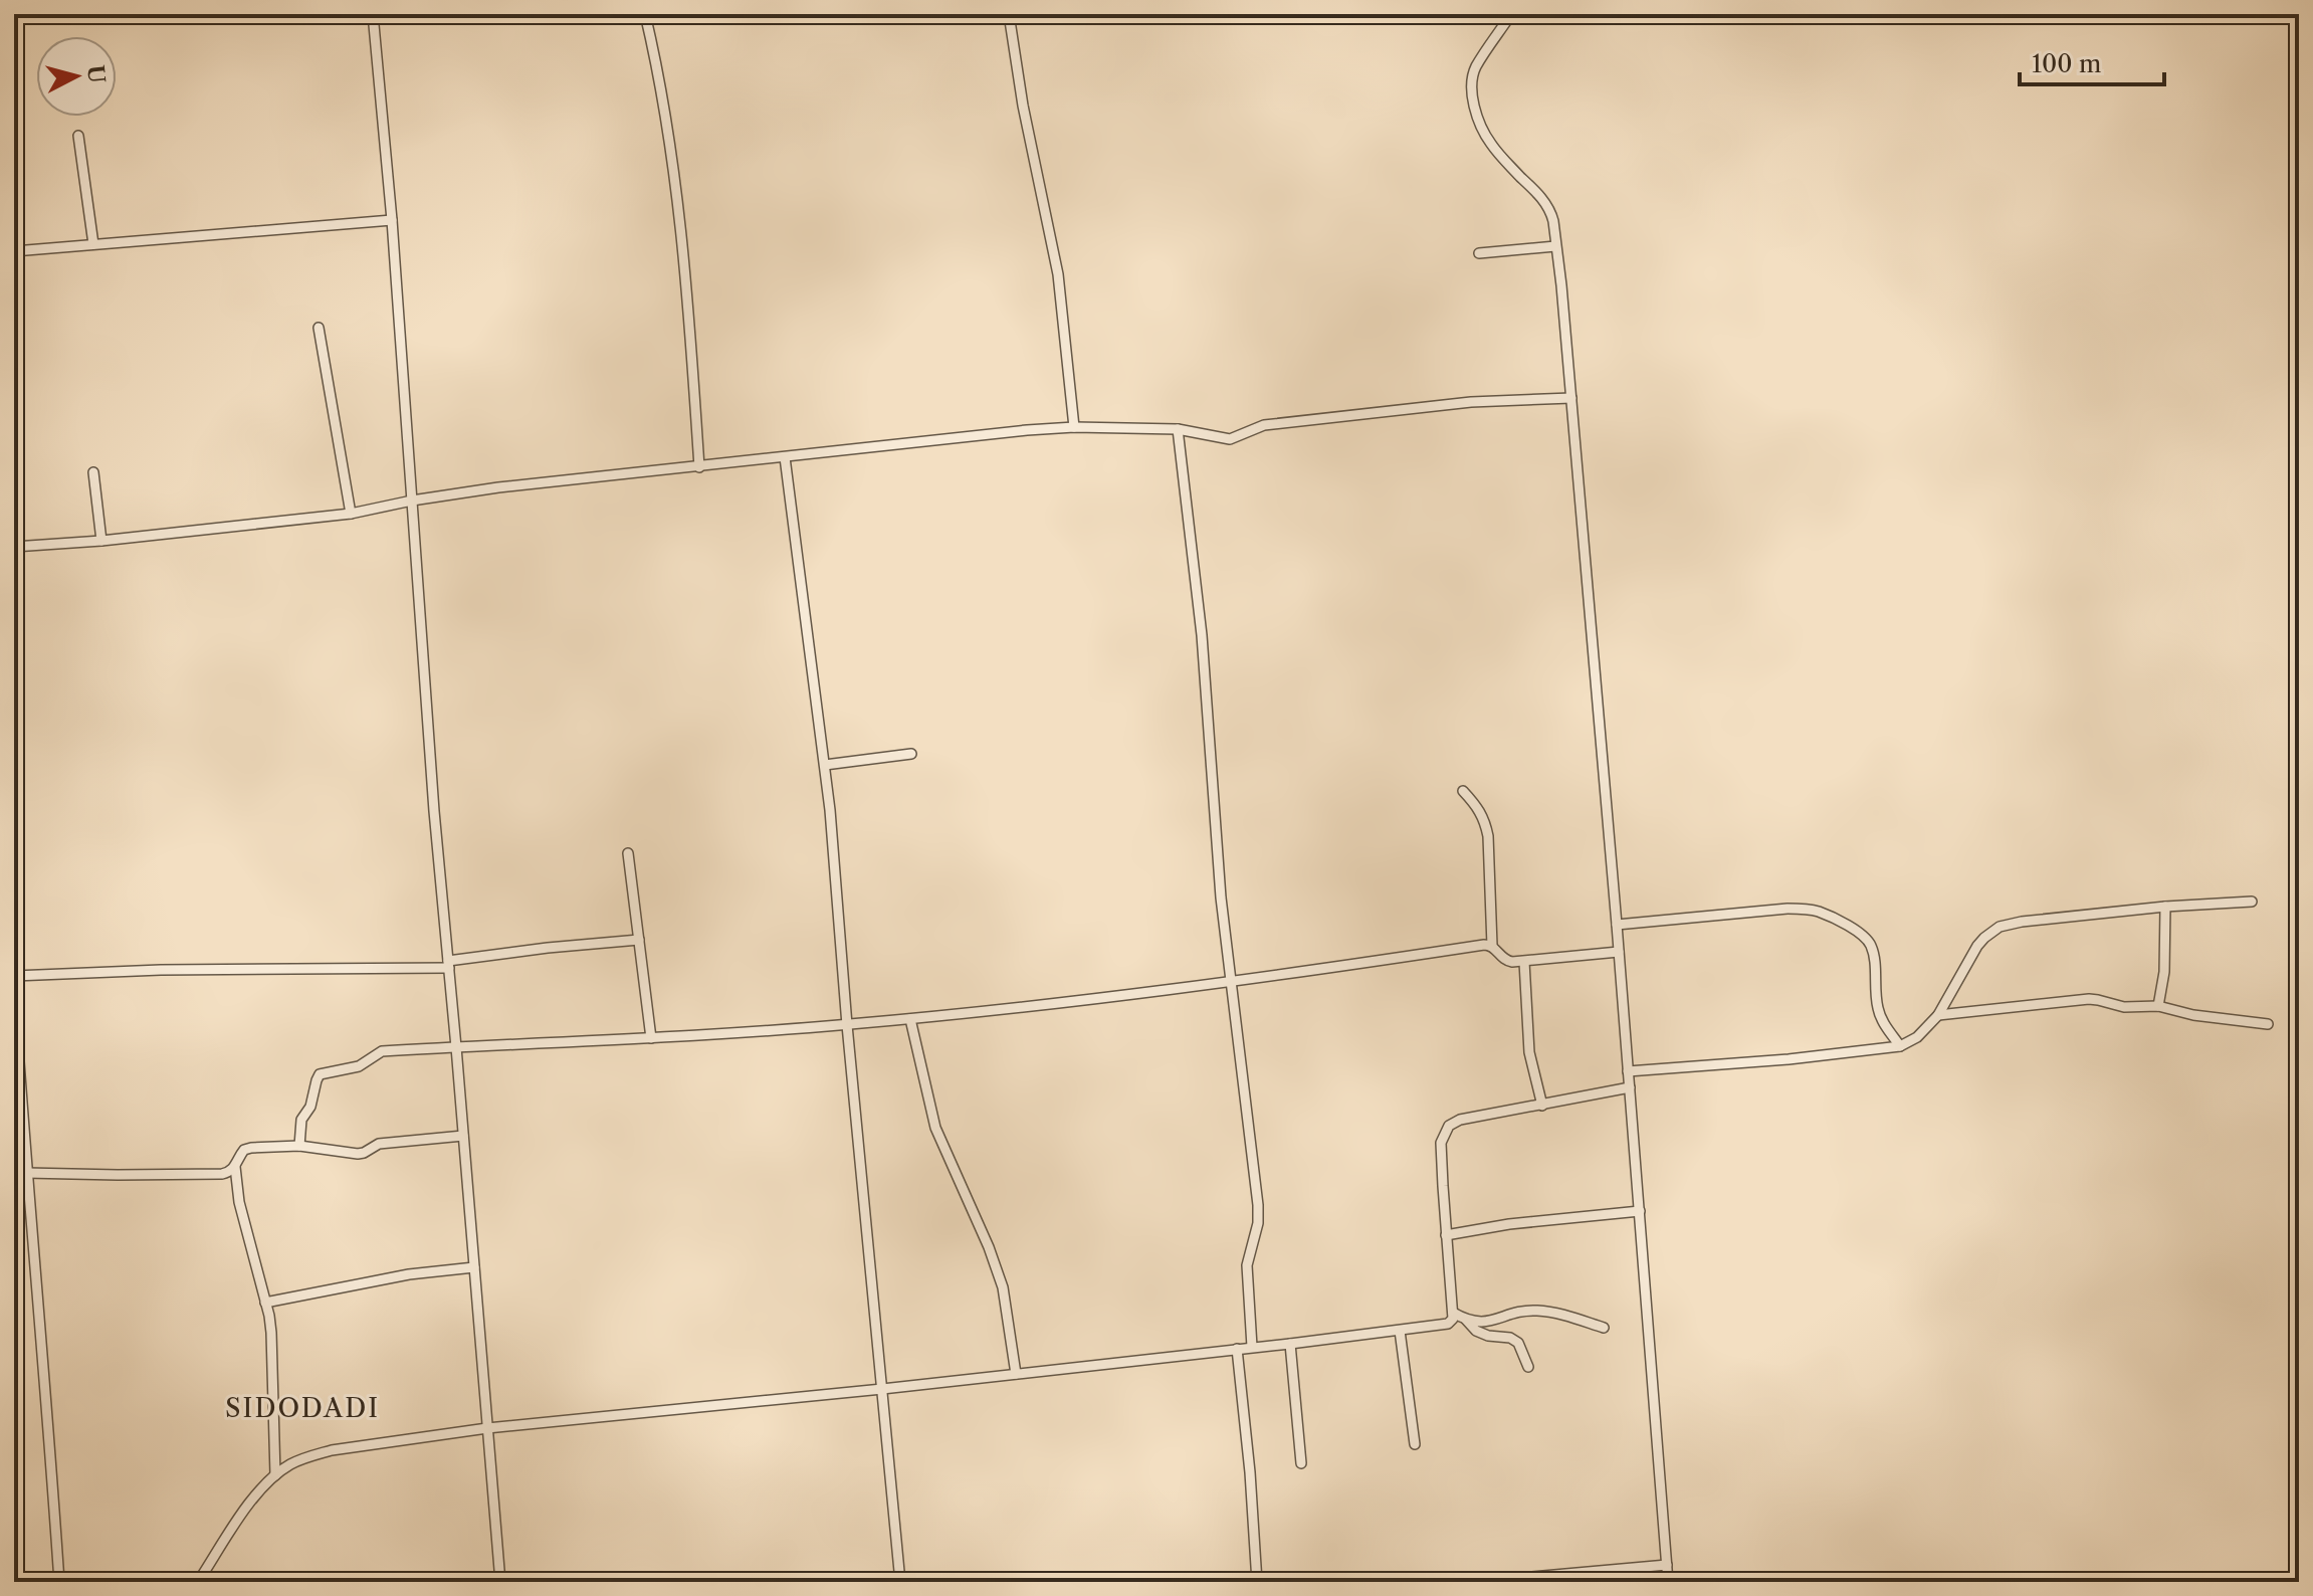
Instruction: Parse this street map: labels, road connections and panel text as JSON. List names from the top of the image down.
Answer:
{
  "districts": ["SIDODADI"],
  "scale_bar": "100 m",
  "north": "right"
}
